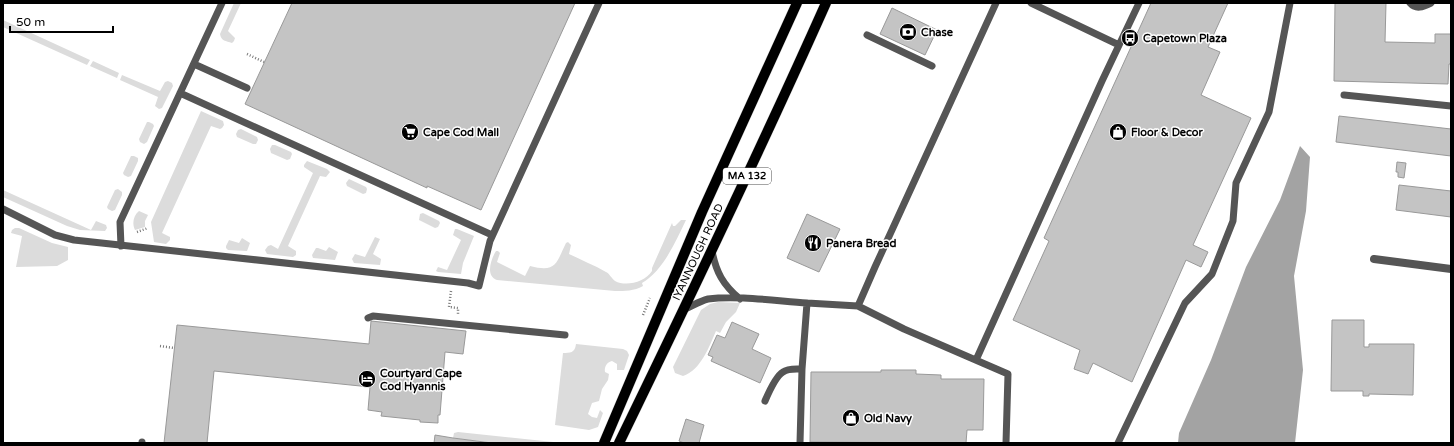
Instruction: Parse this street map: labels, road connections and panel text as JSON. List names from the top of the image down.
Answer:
{
  "streets": {
    "main road": ["MA 132", "IYANNOUGH ROAD"]
  },
  "places": {
    "bank": ["Chase"],
    "bus stop": ["Capetown Plaza"],
    "supermarket": ["Cape Cod Mall"],
    "shop": ["Floor & Decor", "Old Navy"],
    "restaurant": ["Panera Bread"],
    "hotel": ["Courtyard Cape Cod Hyannis"]
  },
  "scale_bar": "50 m"
}
